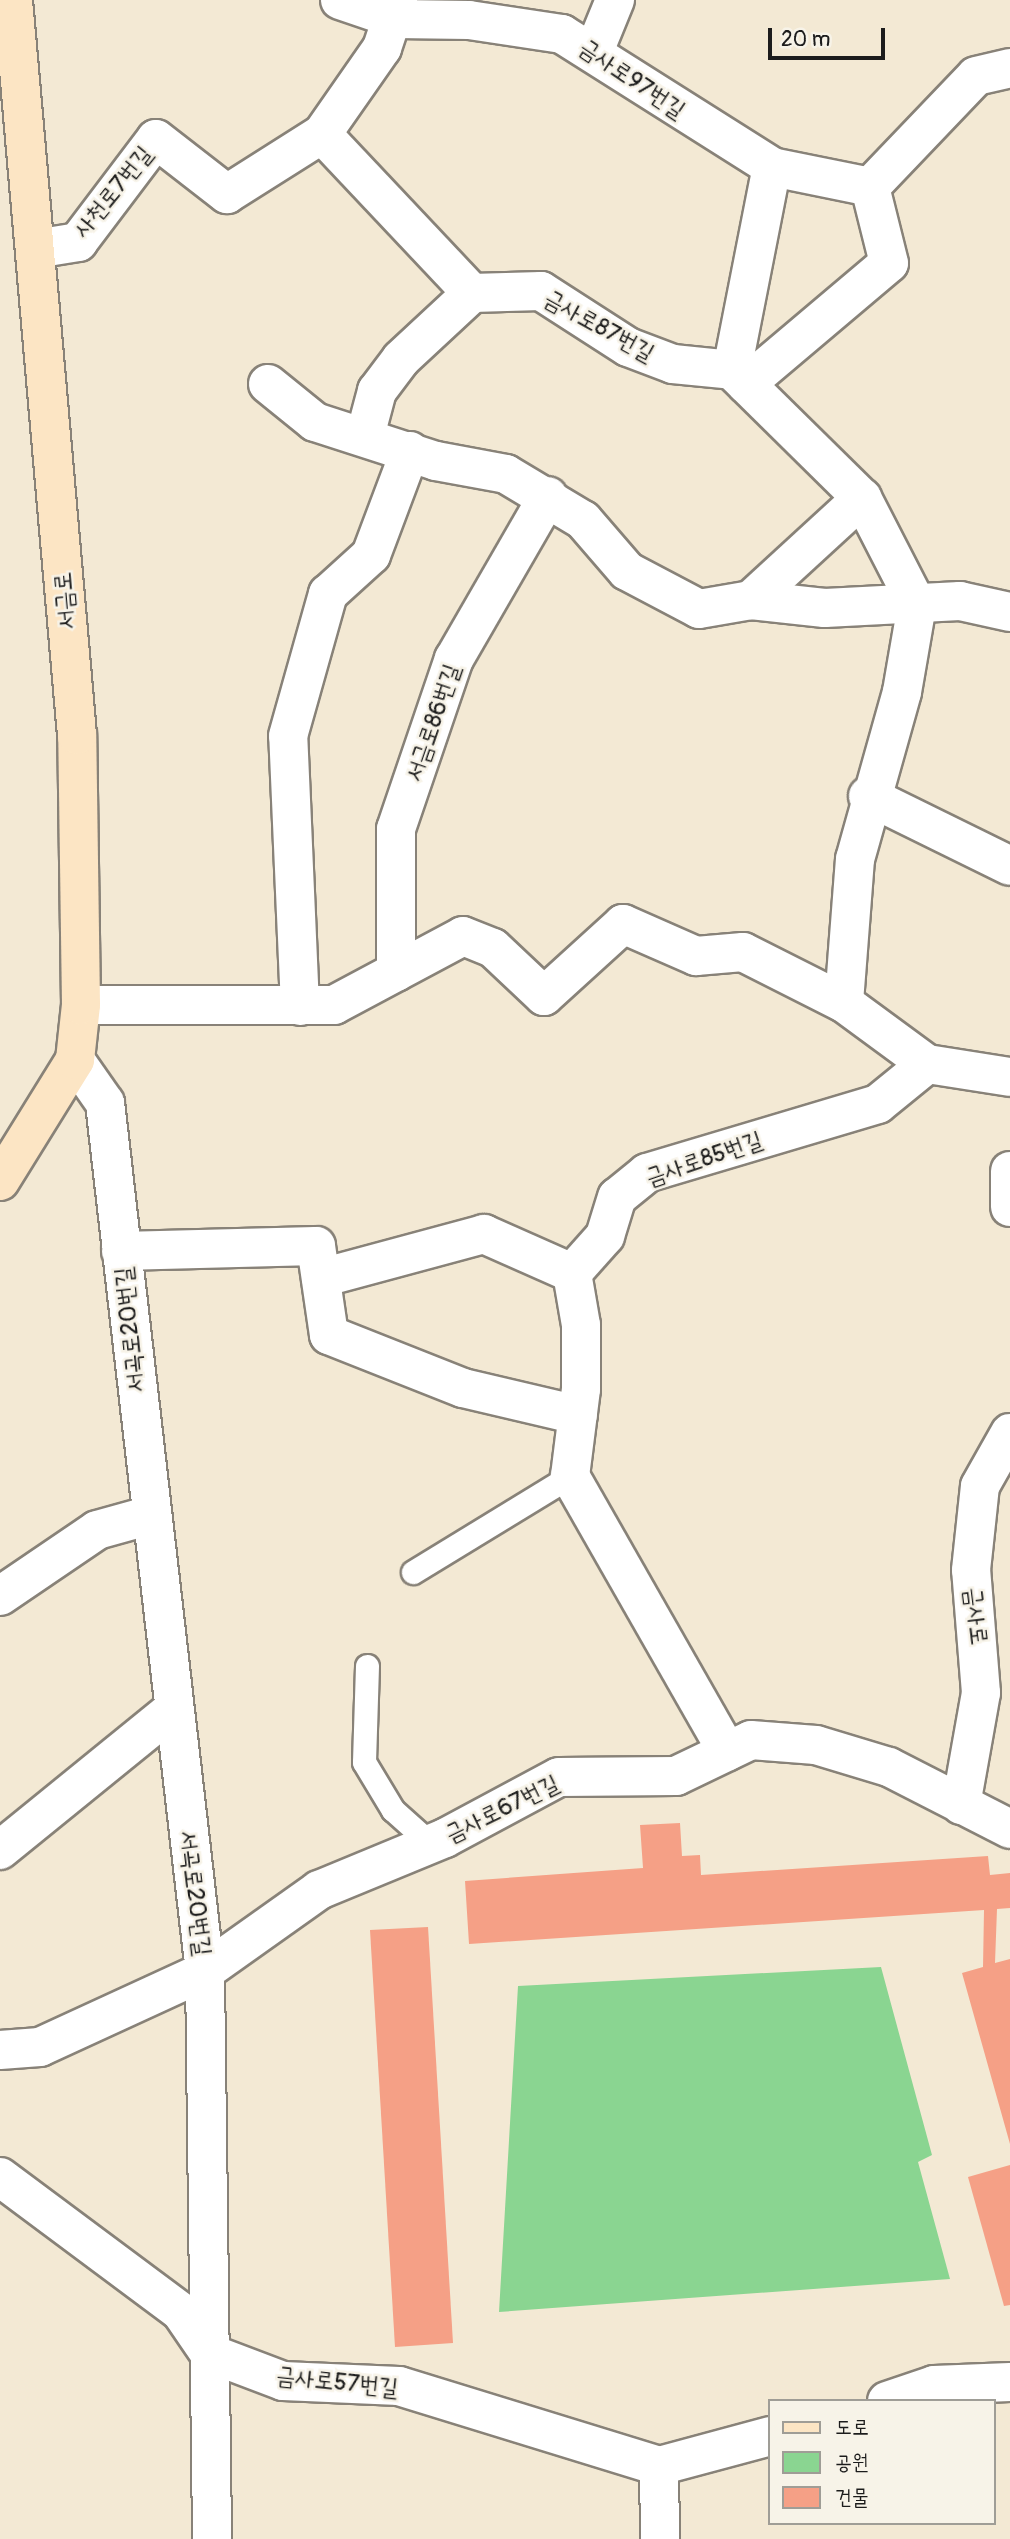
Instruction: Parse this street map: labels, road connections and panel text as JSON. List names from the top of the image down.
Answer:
{
  "streets": {
    "street": [
      "금사로97번길",
      "사천로7번길",
      "금사로87번길",
      "서금로",
      "서금로86번길",
      "금사로85번길",
      "서곡로20번길",
      "금사로",
      "금사로67번길",
      "금사로57번길"
    ]
  },
  "crossings": [
    ["금사로97번길", "사천로7번길"],
    ["사천로7번길", "서금로"],
    ["서금로", "서곡로20번길"],
    ["금사로85번길", "서곡로20번길"],
    ["서곡로20번길", "금사로67번길"],
    ["서곡로20번길", "금사로57번길"],
    ["금사로", "금사로67번길"]
  ],
  "legend": ["도로", "공원", "건물"],
  "scale_bar": "20 m"
}
